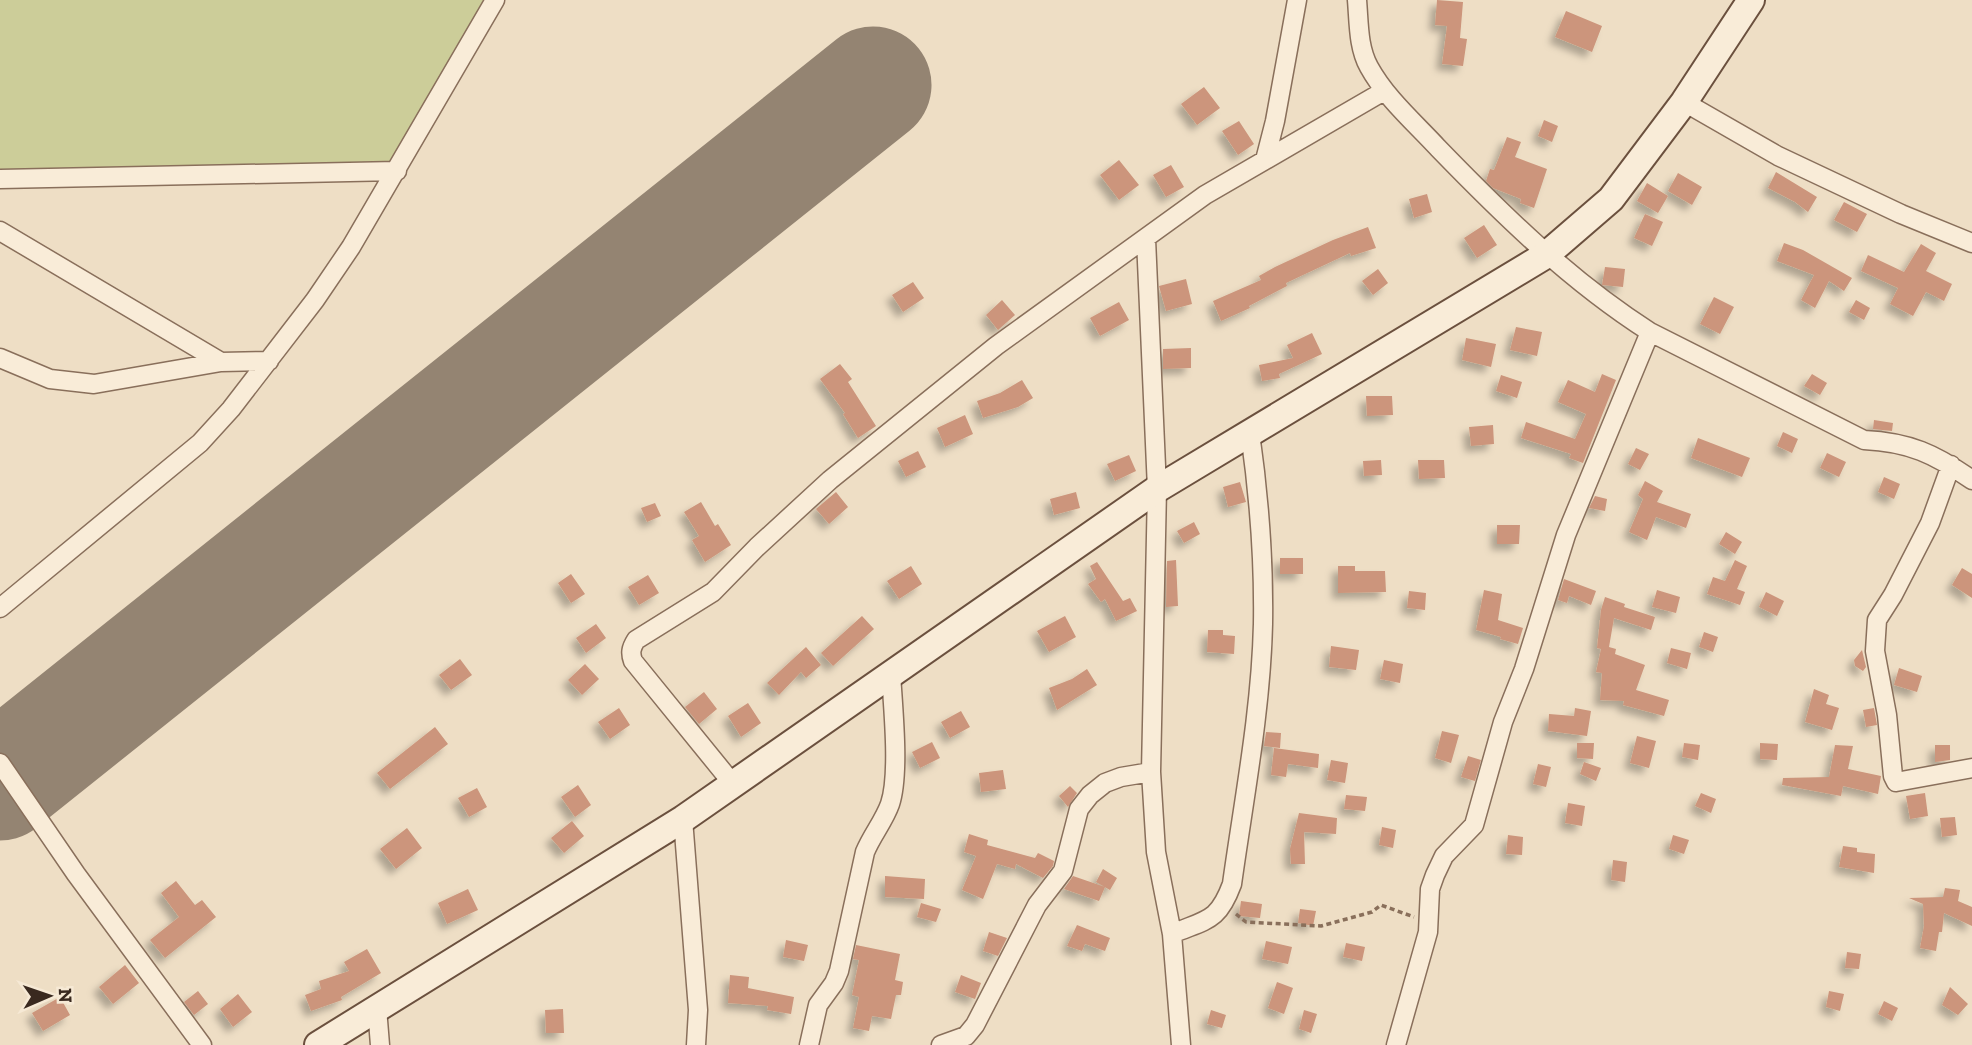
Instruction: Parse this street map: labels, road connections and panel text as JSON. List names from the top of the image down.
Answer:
{
  "north": "right"
}
